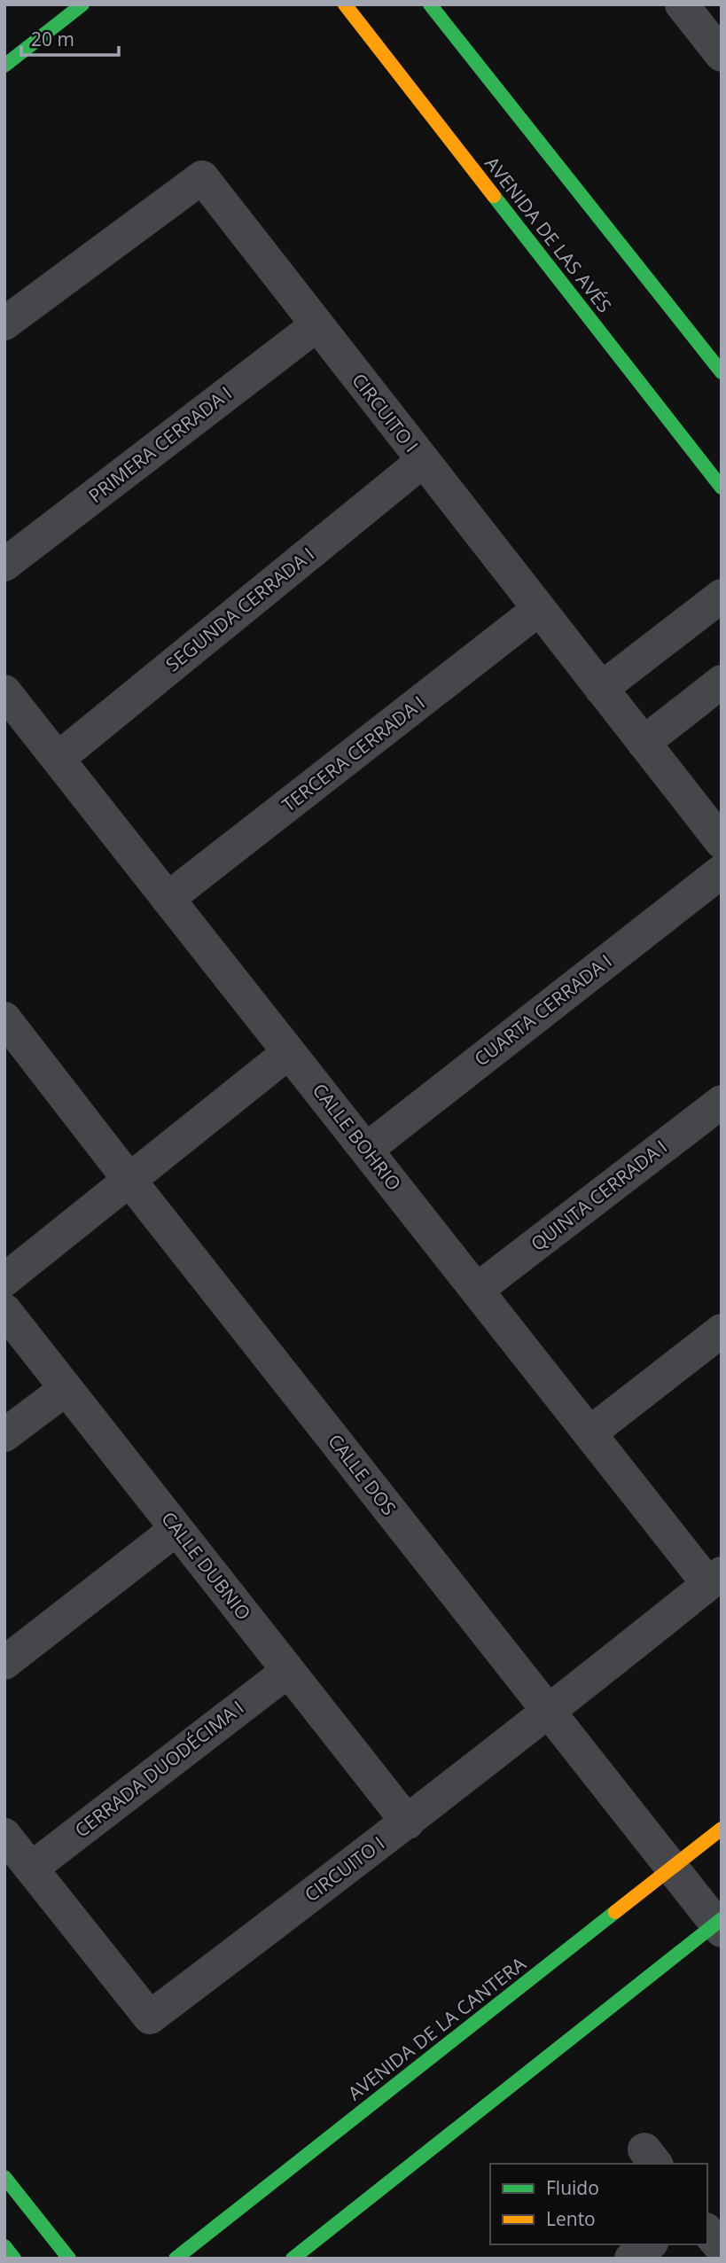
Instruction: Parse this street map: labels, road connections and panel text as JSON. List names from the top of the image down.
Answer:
{
  "streets": {
    "street": [
      "AVENIDA DE LAS AVÉS",
      "CIRCUITO I",
      "PRIMERA CERRADA I",
      "SEGUNDA CERRADA I",
      "TERCERA CERRADA I",
      "CUARTA CERRADA I",
      "CALLE BOHRIO",
      "QUINTA CERRADA I",
      "CALLE DOS",
      "CALLE DUBNIO",
      "CERRADA DUODÉCIMA I",
      "AVENIDA DE LA CANTERA"
    ]
  },
  "crossings": [
    ["CIRCUITO I", "PRIMERA CERRADA I"],
    ["CIRCUITO I", "SEGUNDA CERRADA I"],
    ["CIRCUITO I", "TERCERA CERRADA I"],
    ["CIRCUITO I", "CALLE BOHRIO"],
    ["CIRCUITO I", "CALLE DOS"],
    ["CIRCUITO I", "CALLE DUBNIO"],
    ["CIRCUITO I", "CERRADA DUODÉCIMA I"],
    ["SEGUNDA CERRADA I", "CALLE BOHRIO"],
    ["TERCERA CERRADA I", "CALLE BOHRIO"],
    ["CUARTA CERRADA I", "CALLE BOHRIO"],
    ["CALLE BOHRIO", "QUINTA CERRADA I"],
    ["CALLE DOS", "AVENIDA DE LA CANTERA"],
    ["CALLE DUBNIO", "CERRADA DUODÉCIMA I"]
  ],
  "legend": ["Fluido", "Lento"],
  "scale_bar": "20 m"
}
